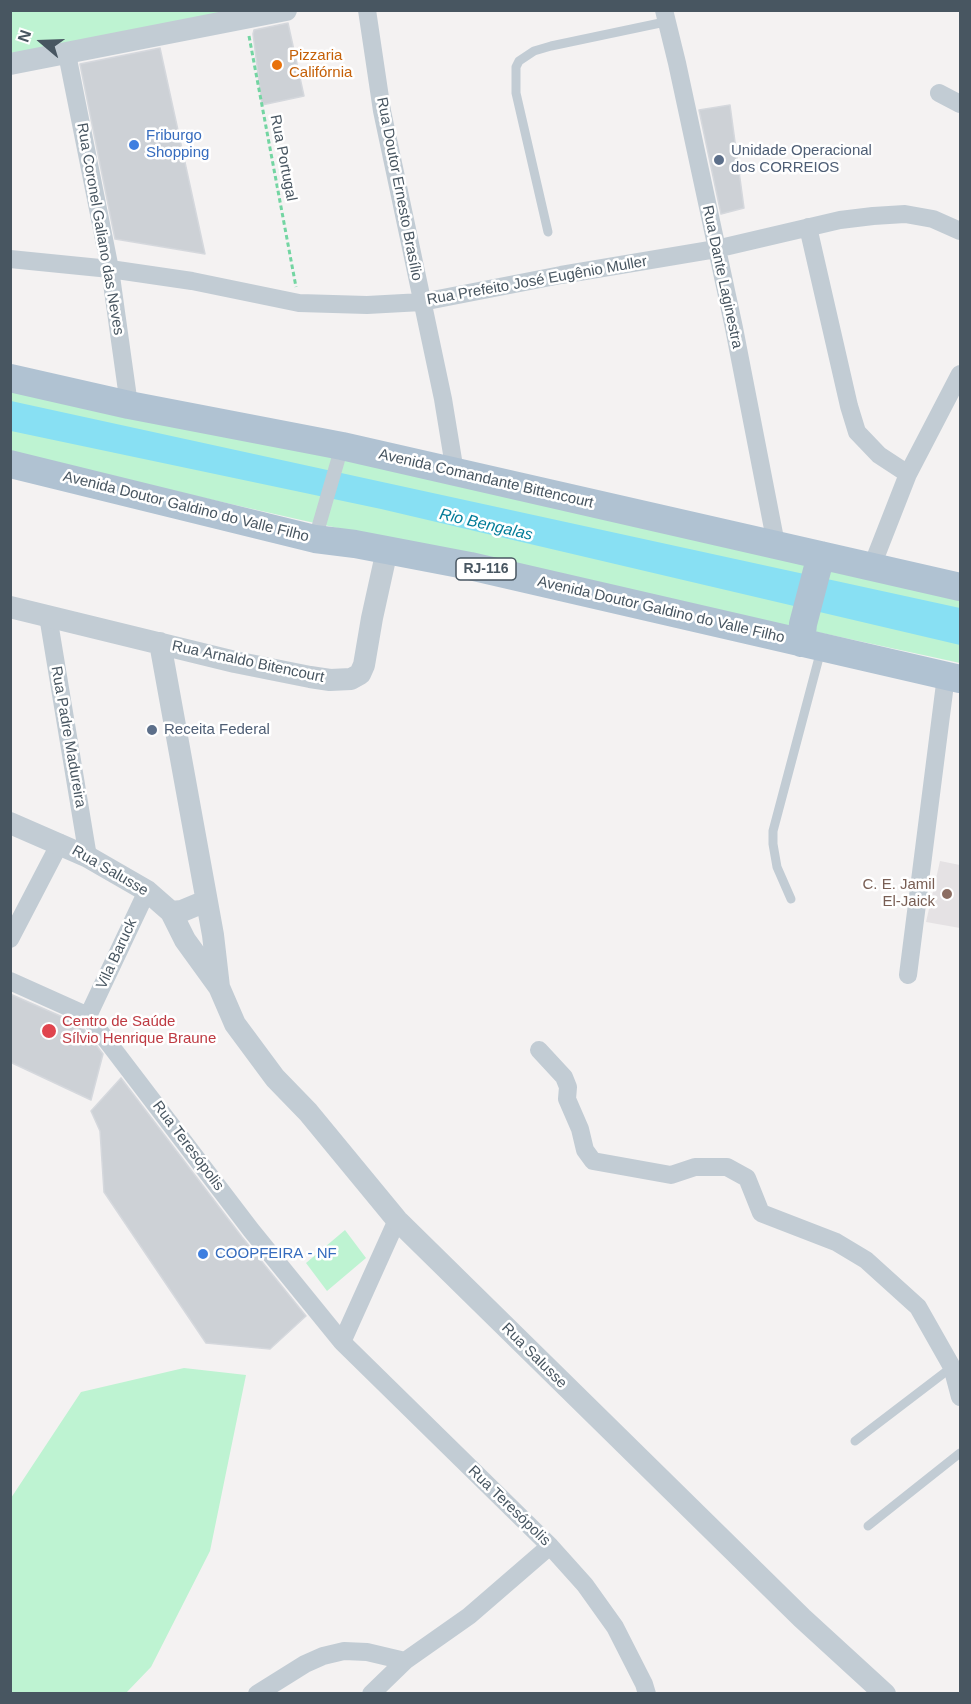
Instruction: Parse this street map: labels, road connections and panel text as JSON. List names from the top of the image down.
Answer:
{
  "streets": {
    "main road": ["Avenida Comandante Bittencourt", "Avenida Doutor Galdino do Valle Filho", "RJ-116"],
    "street": [
      "Rua Doutor Ernesto Brasílio",
      "Rua Coronel Galiano das Neves",
      "Rua Dante Laginestra",
      "Rua Prefeito José Eugênio Muller",
      "Rua Arnaldo Bitencourt",
      "Rua Padre Madureira",
      "Rua Salusse",
      "Vila Baruck",
      "Rua Teresópolis"
    ],
    "path": ["Rua Portugal"]
  },
  "crossings": [
    ["Rua Portugal", "Rua Prefeito José Eugênio Muller"],
    ["Rua Doutor Ernesto Brasílio", "Rua Prefeito José Eugênio Muller"],
    ["Rua Doutor Ernesto Brasílio", "Avenida Comandante Bittencourt"],
    ["Rua Coronel Galiano das Neves", "Rua Prefeito José Eugênio Muller"],
    ["Rua Coronel Galiano das Neves", "Avenida Comandante Bittencourt"],
    ["Rua Dante Laginestra", "Rua Prefeito José Eugênio Muller"],
    ["Rua Dante Laginestra", "Avenida Comandante Bittencourt"],
    ["Avenida Doutor Galdino do Valle Filho", "Rua Arnaldo Bitencourt"],
    ["Rua Arnaldo Bitencourt", "Rua Padre Madureira"],
    ["Rua Padre Madureira", "Rua Salusse"],
    ["Rua Salusse", "Vila Baruck"],
    ["Vila Baruck", "Rua Teresópolis"]
  ],
  "water": ["Rio Bengalas"],
  "places": [
    "Pizzaria Califórnia",
    "Friburgo Shopping",
    "Unidade Operacional dos CORREIOS",
    "Receita Federal",
    "C. E. Jamil El-Jaick",
    "Centro de Saúde Sílvio Henrique Braune",
    "COOPFEIRA - NF"
  ],
  "north": "left"
}
